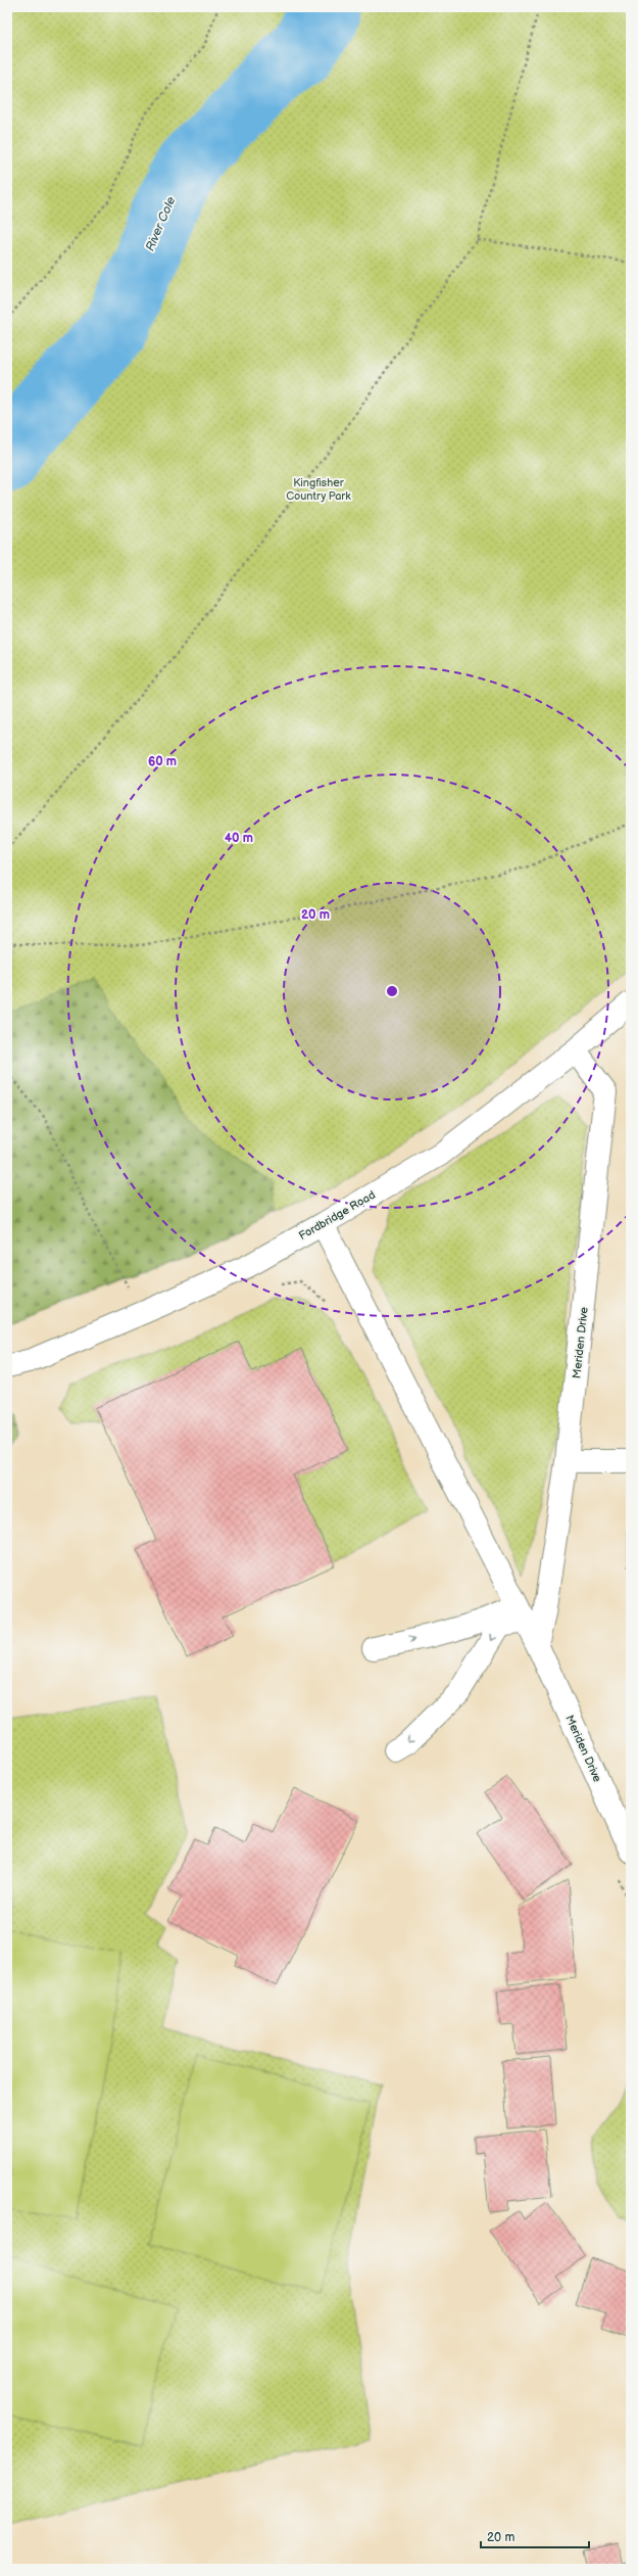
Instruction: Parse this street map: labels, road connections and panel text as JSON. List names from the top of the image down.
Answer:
{
  "streets": {
    "street": ["Fordbridge Road", "Meriden Drive"]
  },
  "crossings": [
    ["Fordbridge Road", "Meriden Drive"]
  ],
  "water": ["River Cole"],
  "parks": ["Kingfisher Country Park"],
  "scale_bar": "20 m",
  "rings": ["60 m", "40 m", "20 m"]
}
